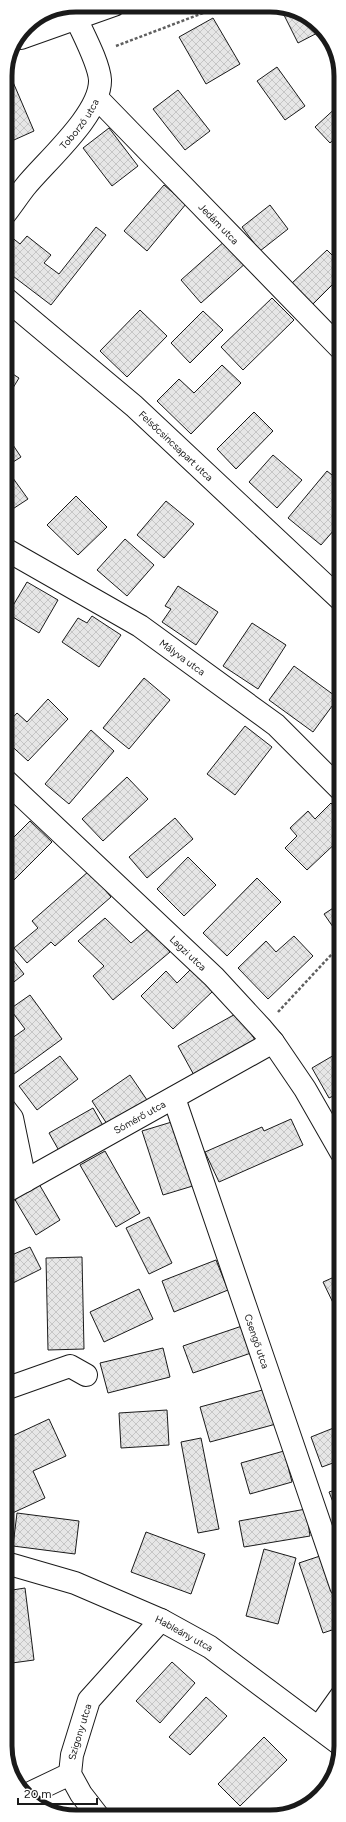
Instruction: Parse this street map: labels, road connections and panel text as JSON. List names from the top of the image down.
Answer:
{
  "streets": {
    "street": [
      "Toborzó utca",
      "Jedám utca",
      "Felsőcsincsapart utca",
      "Mályva utca",
      "Lagzi utca",
      "Sómérő utca",
      "Csengő utca",
      "Hableány utca",
      "Szigony utca"
    ]
  },
  "crossings": [
    ["Toborzó utca", "Jedám utca"],
    ["Lagzi utca", "Sómérő utca"],
    ["Sómérő utca", "Csengő utca"],
    ["Hableány utca", "Szigony utca"]
  ],
  "scale_bar": "20 m"
}
